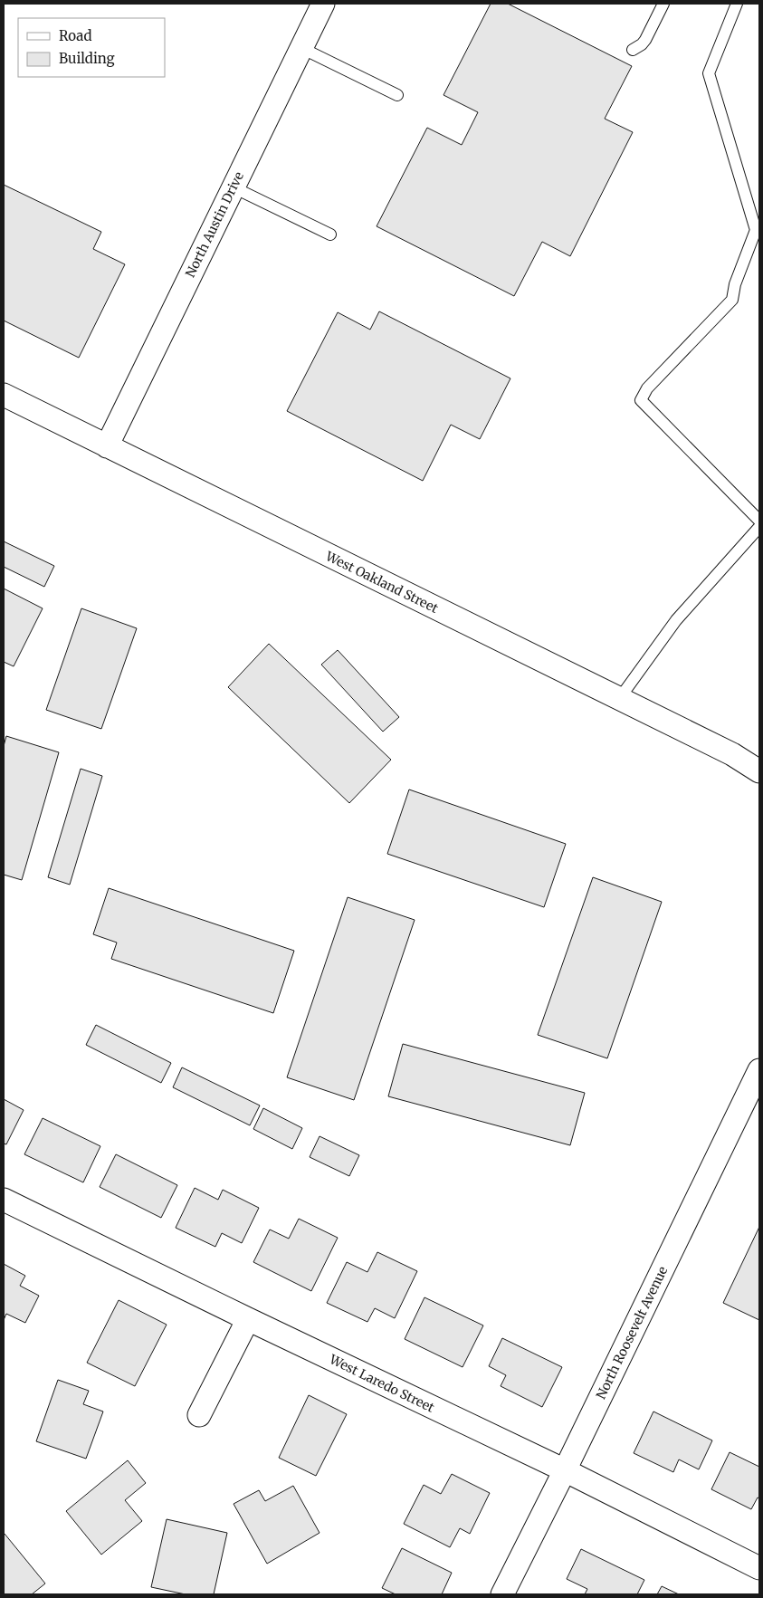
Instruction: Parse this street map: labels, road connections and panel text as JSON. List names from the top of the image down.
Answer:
{
  "streets": {
    "street": [
      "North Austin Drive",
      "West Oakland Street",
      "North Roosevelt Avenue",
      "West Laredo Street"
    ]
  },
  "crossings": [
    ["North Austin Drive", "West Oakland Street"],
    ["North Roosevelt Avenue", "West Laredo Street"]
  ],
  "legend": ["Road", "Building"]
}
